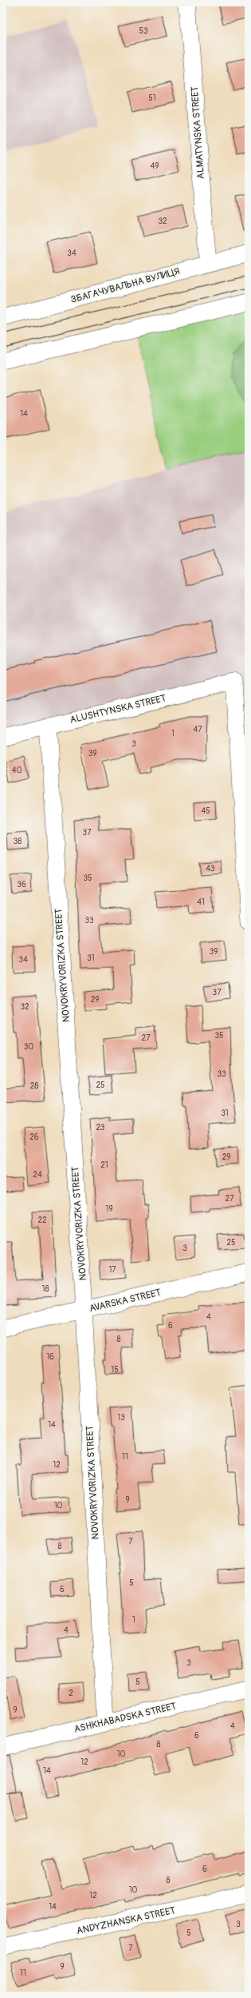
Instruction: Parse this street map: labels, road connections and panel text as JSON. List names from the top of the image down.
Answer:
{
  "streets": {
    "street": [
      "ALMATYNSKA STREET",
      "ЗБАГАЧУВАЛЬНА ВУЛИЦЯ",
      "ALUSHTYNSKA STREET",
      "NOVOKRYVORIZKA STREET",
      "AVARSKA STREET",
      "ASHKHABADSKA STREET",
      "ANDYZHANSKA STREET"
    ]
  },
  "crossings": [
    ["ALMATYNSKA STREET", "ЗБАГАЧУВАЛЬНА ВУЛИЦЯ"],
    ["ALUSHTYNSKA STREET", "NOVOKRYVORIZKA STREET"],
    ["NOVOKRYVORIZKA STREET", "AVARSKA STREET"],
    ["NOVOKRYVORIZKA STREET", "ASHKHABADSKA STREET"]
  ],
  "house_numbers": [
    "53",
    "51",
    "49",
    "32",
    "34",
    "14",
    "47",
    "1",
    "3",
    "39",
    "40",
    "45",
    "37",
    "38",
    "43",
    "35",
    "36",
    "41",
    "33",
    "39",
    "31",
    "34",
    "37",
    "29",
    "32",
    "35",
    "27",
    "30",
    "33",
    "25",
    "28",
    "31",
    "23",
    "26",
    "29",
    "21",
    "24",
    "27",
    "19",
    "22",
    "25",
    "3",
    "17",
    "18",
    "4",
    "6",
    "8",
    "16",
    "15",
    "13",
    "14",
    "11",
    "12",
    "9",
    "10",
    "7",
    "8",
    "5",
    "6",
    "1",
    "4",
    "3",
    "5",
    "2",
    "9",
    "4",
    "6",
    "8",
    "10",
    "12",
    "14",
    "6",
    "8",
    "10",
    "12",
    "14",
    "3",
    "5",
    "7",
    "9",
    "11"
  ]
}
